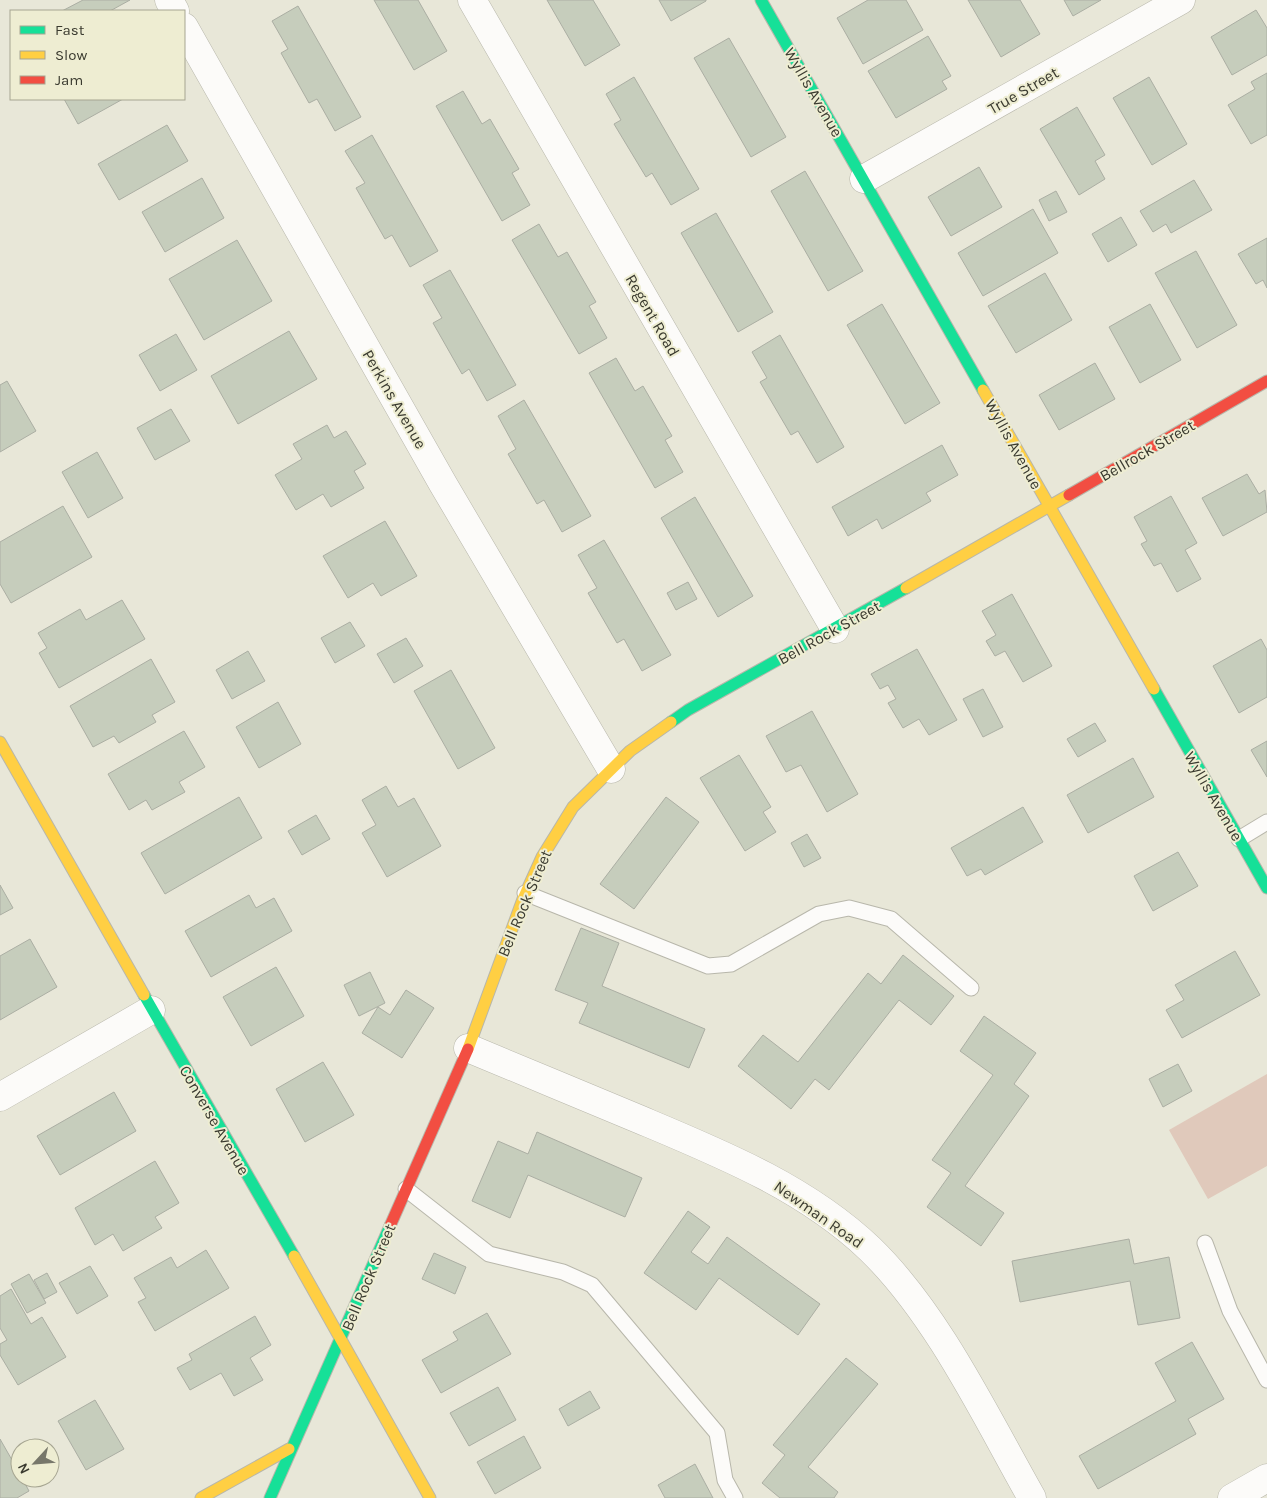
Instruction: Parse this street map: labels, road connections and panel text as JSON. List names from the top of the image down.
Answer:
{
  "streets": {
    "street": [
      "True Street",
      "Wyllis Avenue",
      "Regent Road",
      "Perkins Avenue",
      "Bellrock Street",
      "Bell Rock Street",
      "Converse Avenue",
      "Newman Road"
    ]
  },
  "crossings": [
    ["True Street", "Wyllis Avenue"],
    ["Wyllis Avenue", "Bellrock Street"],
    ["Regent Road", "Bell Rock Street"],
    ["Perkins Avenue", "Bell Rock Street"],
    ["Bellrock Street", "Bell Rock Street"],
    ["Bell Rock Street", "Converse Avenue"],
    ["Bell Rock Street", "Newman Road"]
  ],
  "legend": ["Fast", "Slow", "Jam"],
  "north": "bottom left"
}
